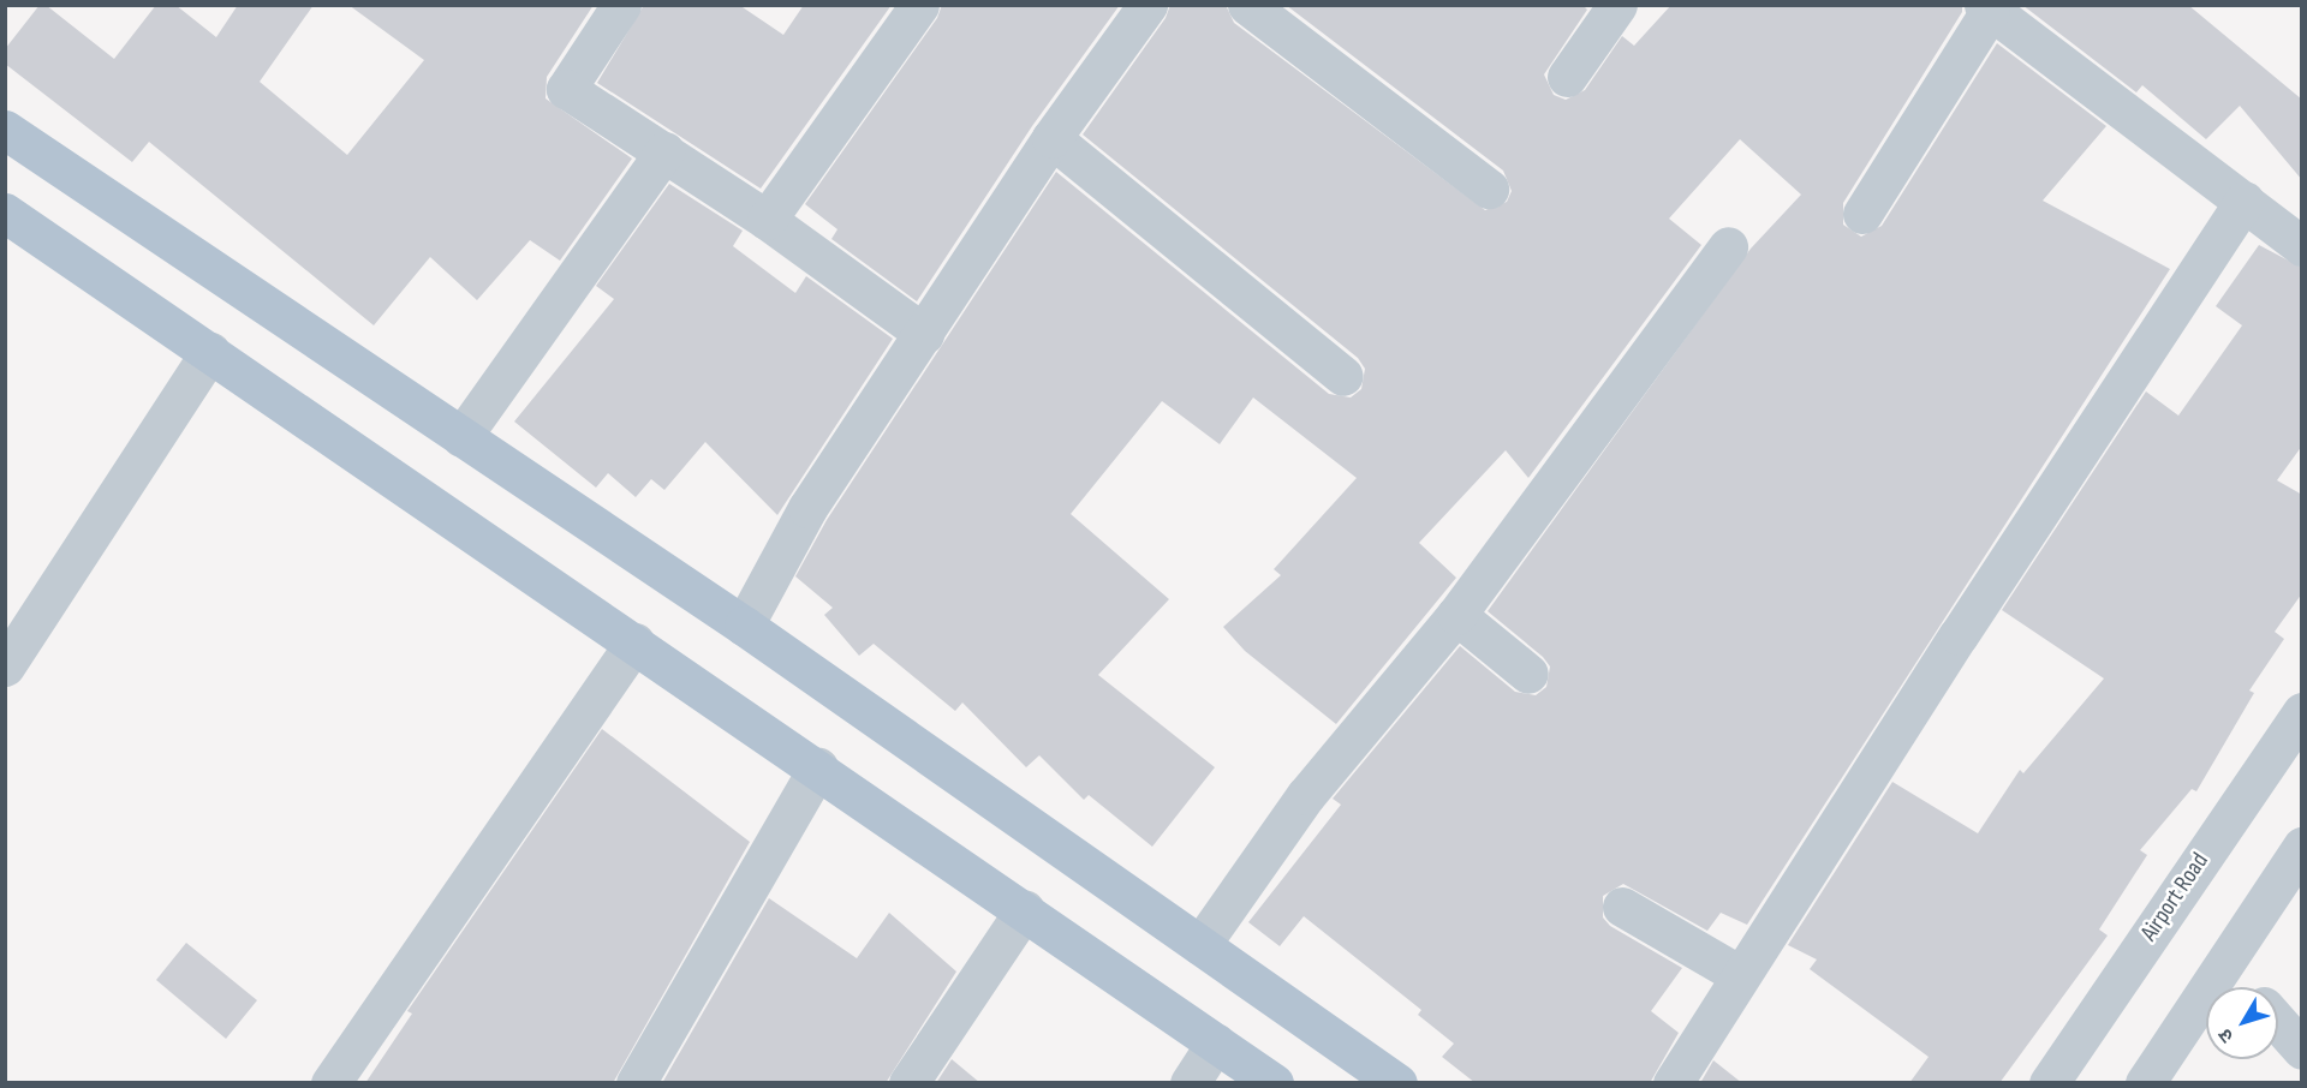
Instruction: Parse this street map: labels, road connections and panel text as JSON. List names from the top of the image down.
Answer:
{
  "streets": {
    "street": ["Airport Road"]
  },
  "north": "bottom left"
}
